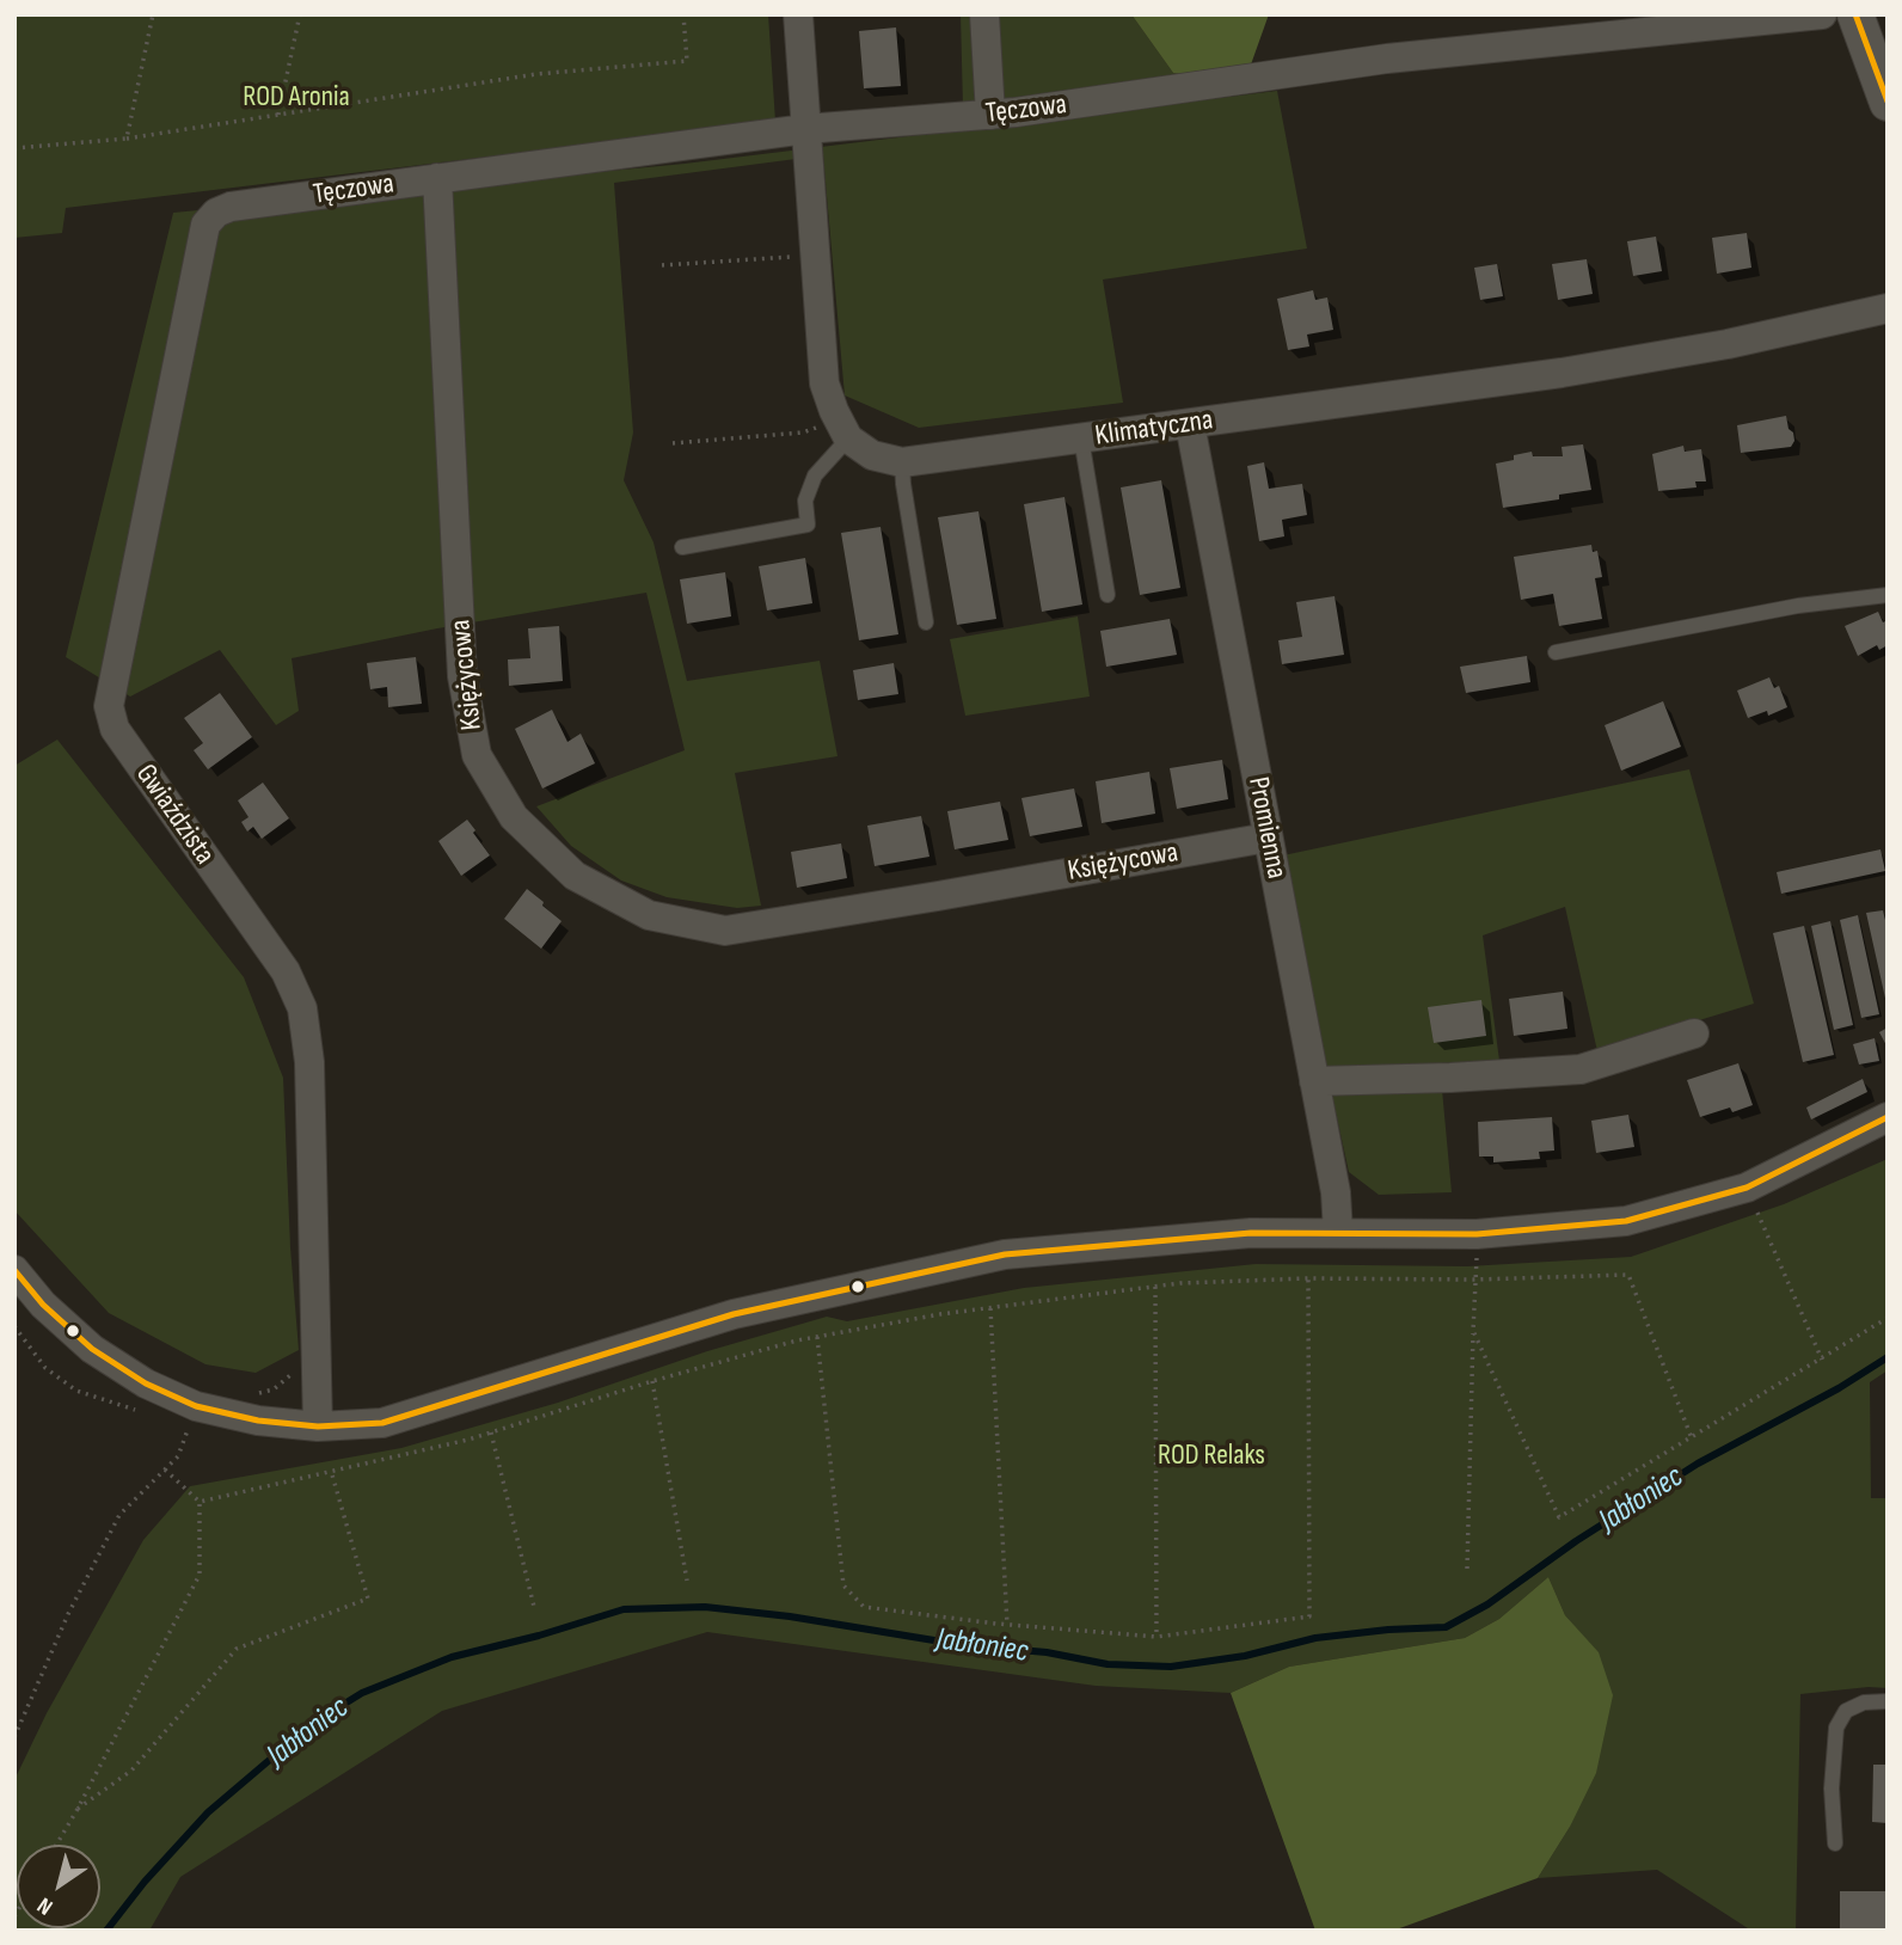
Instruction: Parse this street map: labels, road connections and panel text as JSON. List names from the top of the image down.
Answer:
{
  "streets": {
    "street": [
      "Tęczowa",
      "Klimatyczna",
      "Księżycowa",
      "Gwiaździsta",
      "Promienna"
    ]
  },
  "crossings": [
    ["Tęczowa", "Księżycowa"],
    ["Tęczowa", "Gwiaździsta"],
    ["Klimatyczna", "Promienna"],
    ["Księżycowa", "Promienna"]
  ],
  "water": ["Jabłoniec"],
  "parks": ["ROD Aronia", "ROD Relaks"],
  "north": "bottom left"
}
